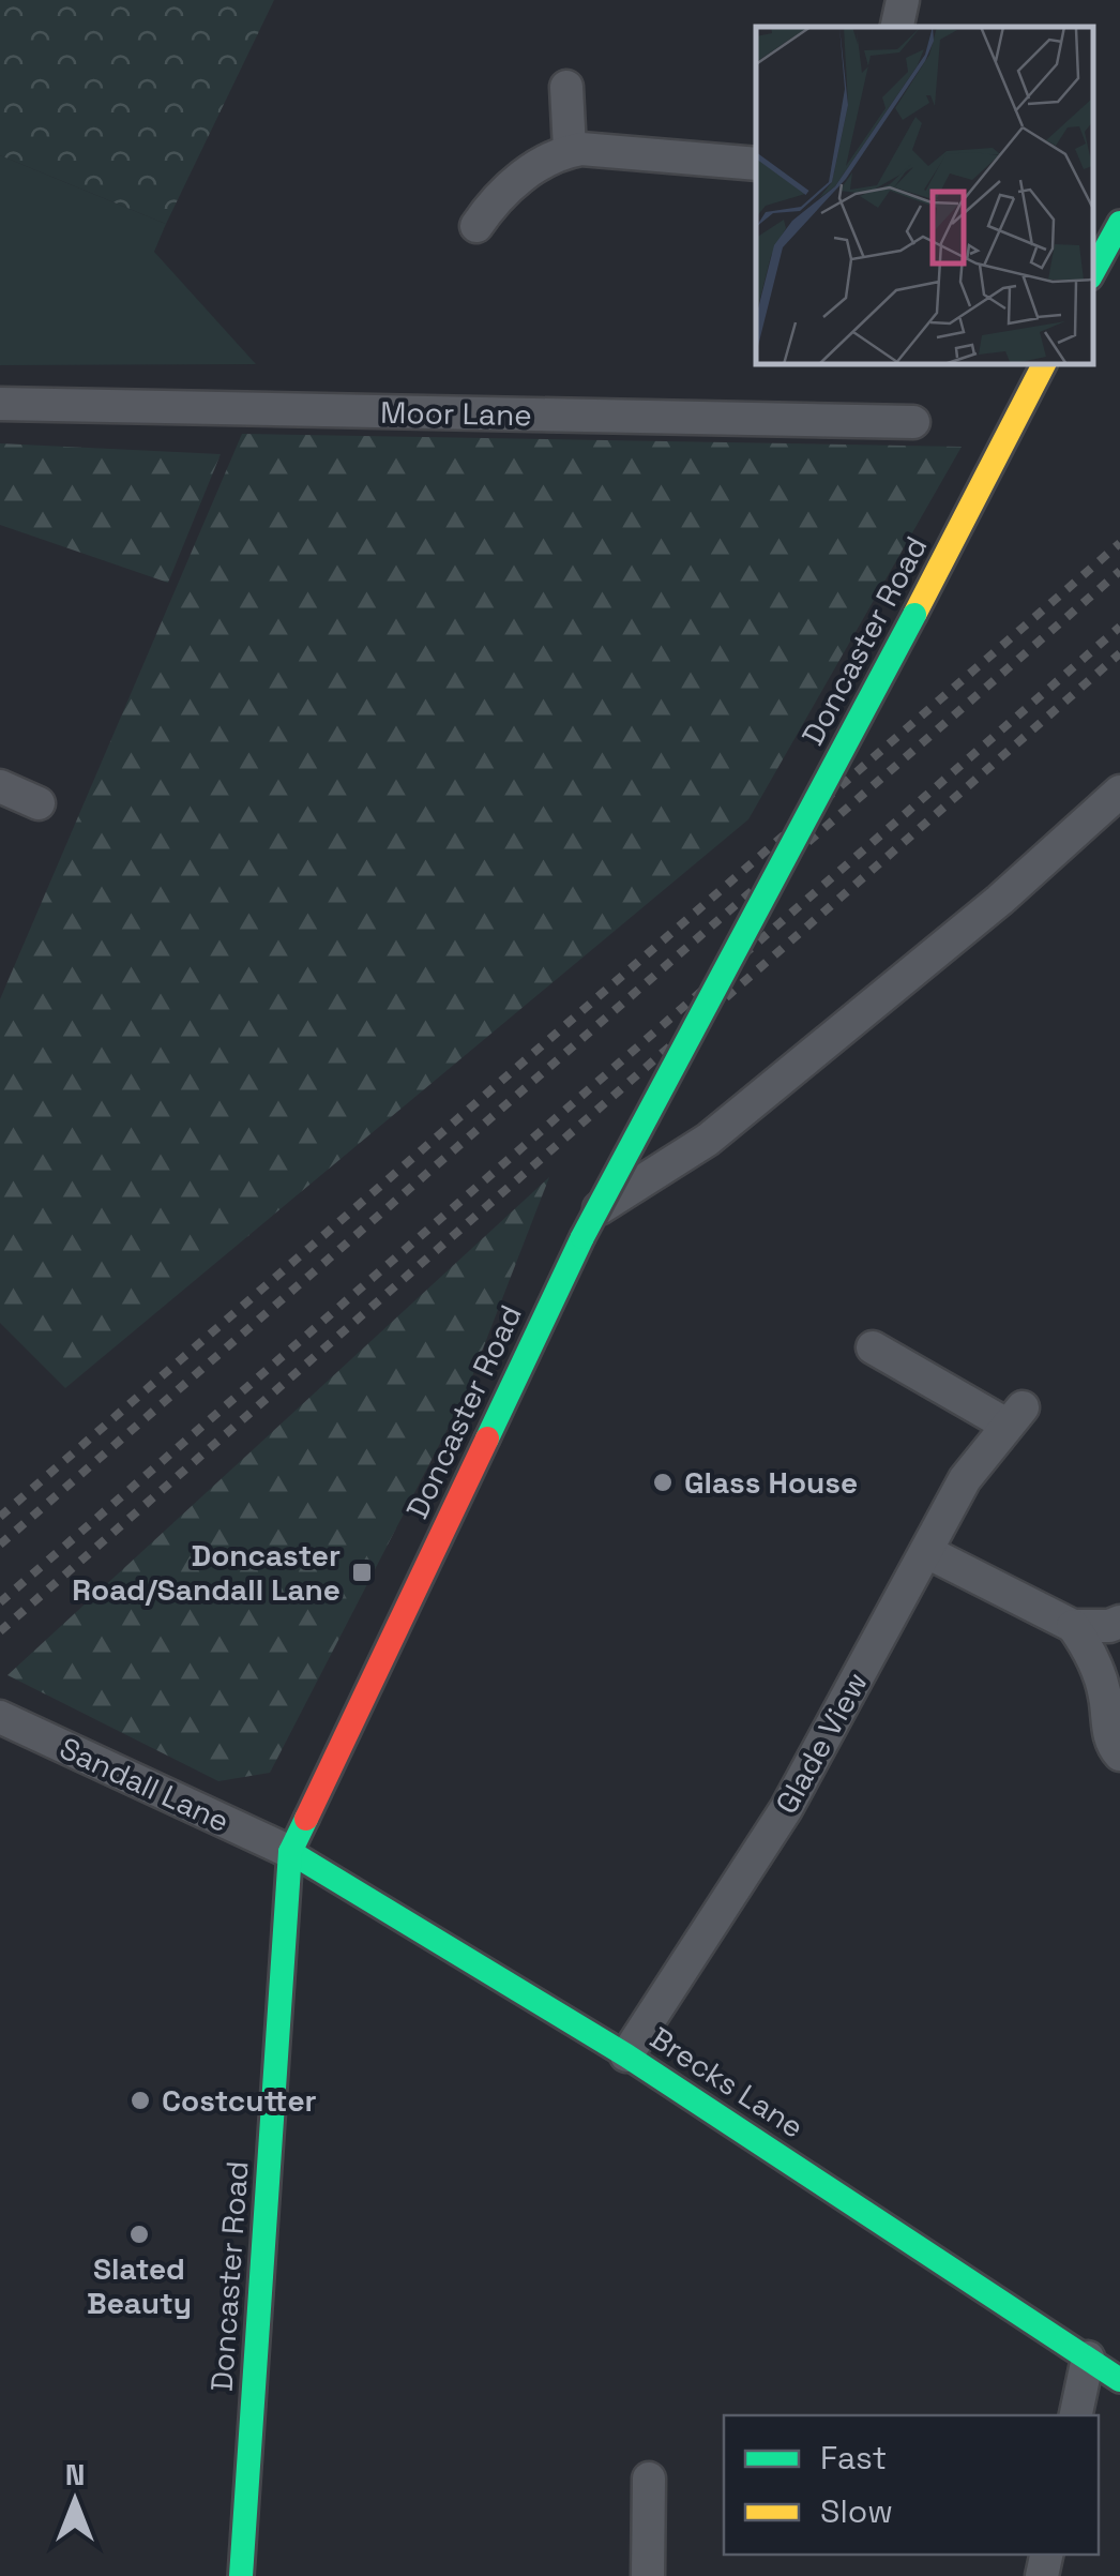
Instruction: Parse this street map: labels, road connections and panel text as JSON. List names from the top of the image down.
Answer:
{
  "streets": {
    "street": [
      "Moor Lane",
      "Doncaster Road",
      "Glade View",
      "Sandall Lane",
      "Brecks Lane"
    ]
  },
  "crossings": [
    ["Doncaster Road", "Sandall Lane"],
    ["Doncaster Road", "Brecks Lane"],
    ["Glade View", "Brecks Lane"],
    ["Sandall Lane", "Brecks Lane"]
  ],
  "places": {
    "other": ["Glass House", "Costcutter", "Slated Beauty"],
    "transit": ["Doncaster Road/Sandall Lane"]
  },
  "legend": ["Fast", "Slow"],
  "north": "top"
}
